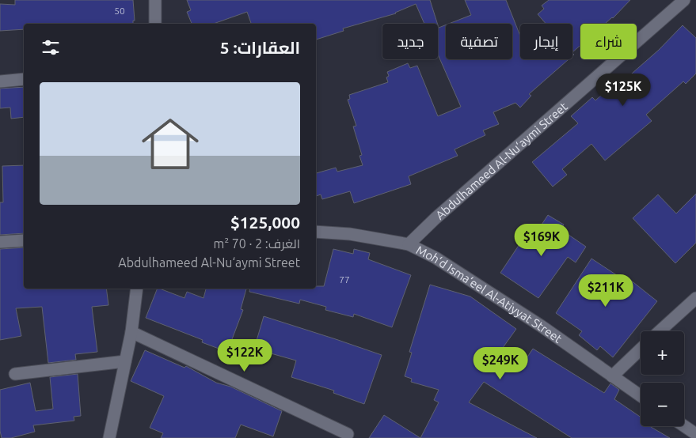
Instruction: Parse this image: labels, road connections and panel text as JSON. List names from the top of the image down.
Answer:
{
  "streets": {
    "street": ["Abdulhameed Al-Nu‘aymi Street", "Moh‘d Isma‘eel Al-Atiyyat Street"]
  },
  "crossings": [
    ["Abdulhameed Al-Nu‘aymi Street", "Moh‘d Isma‘eel Al-Atiyyat Street"]
  ],
  "house_numbers": ["50", "77"],
  "page": {
    "chip": [
      "شراء",
      "إيجار",
      "تصفية",
      "جديد"
    ],
    "heading": "العقارات: 5",
    "list": [
      {
        "name": "$125,000",
        "note": "الغرف: 2 · 70 m² · Abdulhameed Al-Nu‘aymi Street"
      }
    ],
    "price": [
      "$125K",
      "$169K",
      "$211K",
      "$122K",
      "$249K"
    ],
    "map_buttons": ["+", "−"]
  }
}
